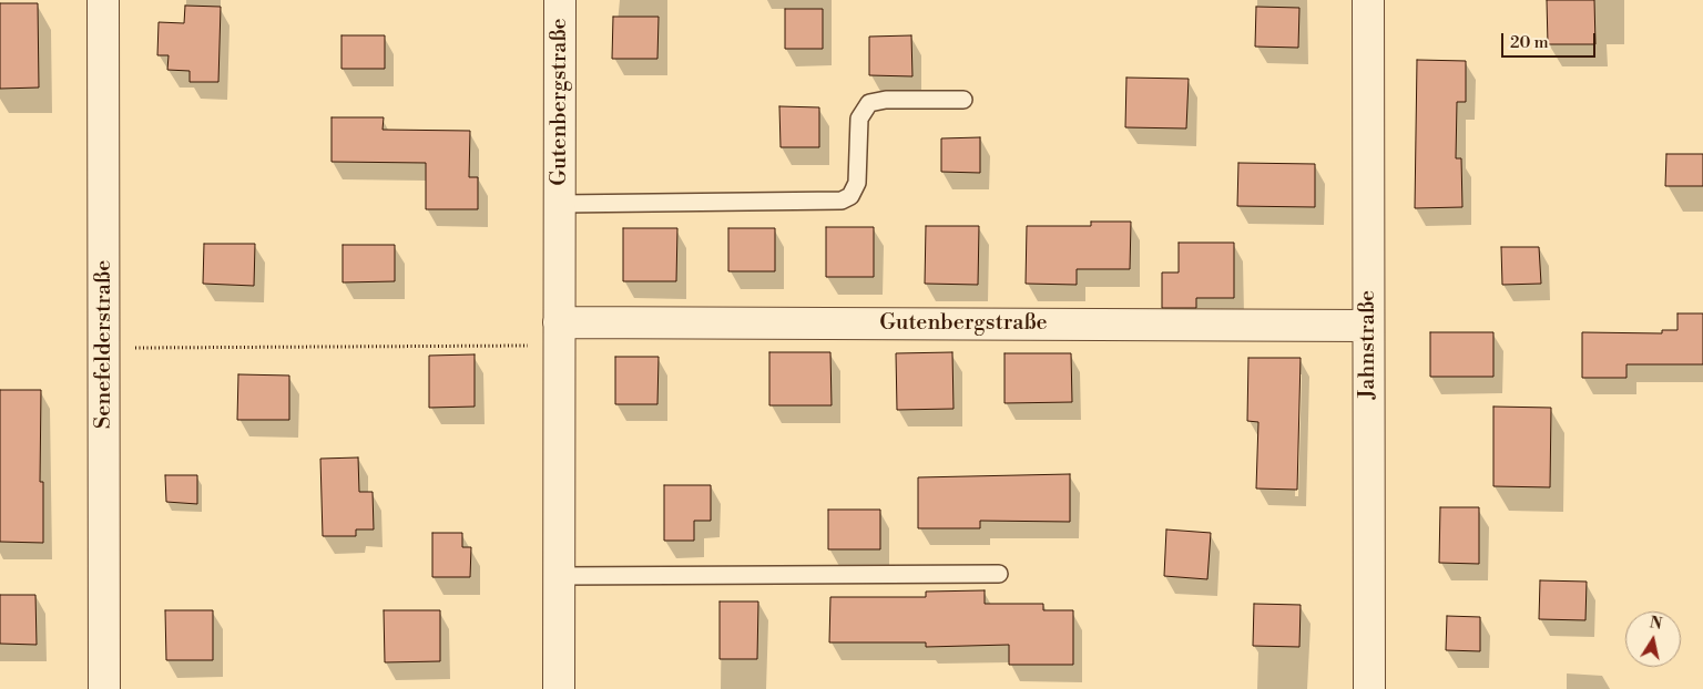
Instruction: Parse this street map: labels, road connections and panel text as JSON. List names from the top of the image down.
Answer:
{
  "streets": {
    "street": ["Gutenbergstraße", "Senefelderstraße", "Jahnstraße"]
  },
  "crossings": [
    ["Gutenbergstraße", "Jahnstraße"]
  ],
  "scale_bar": "20 m",
  "north": "top"
}
